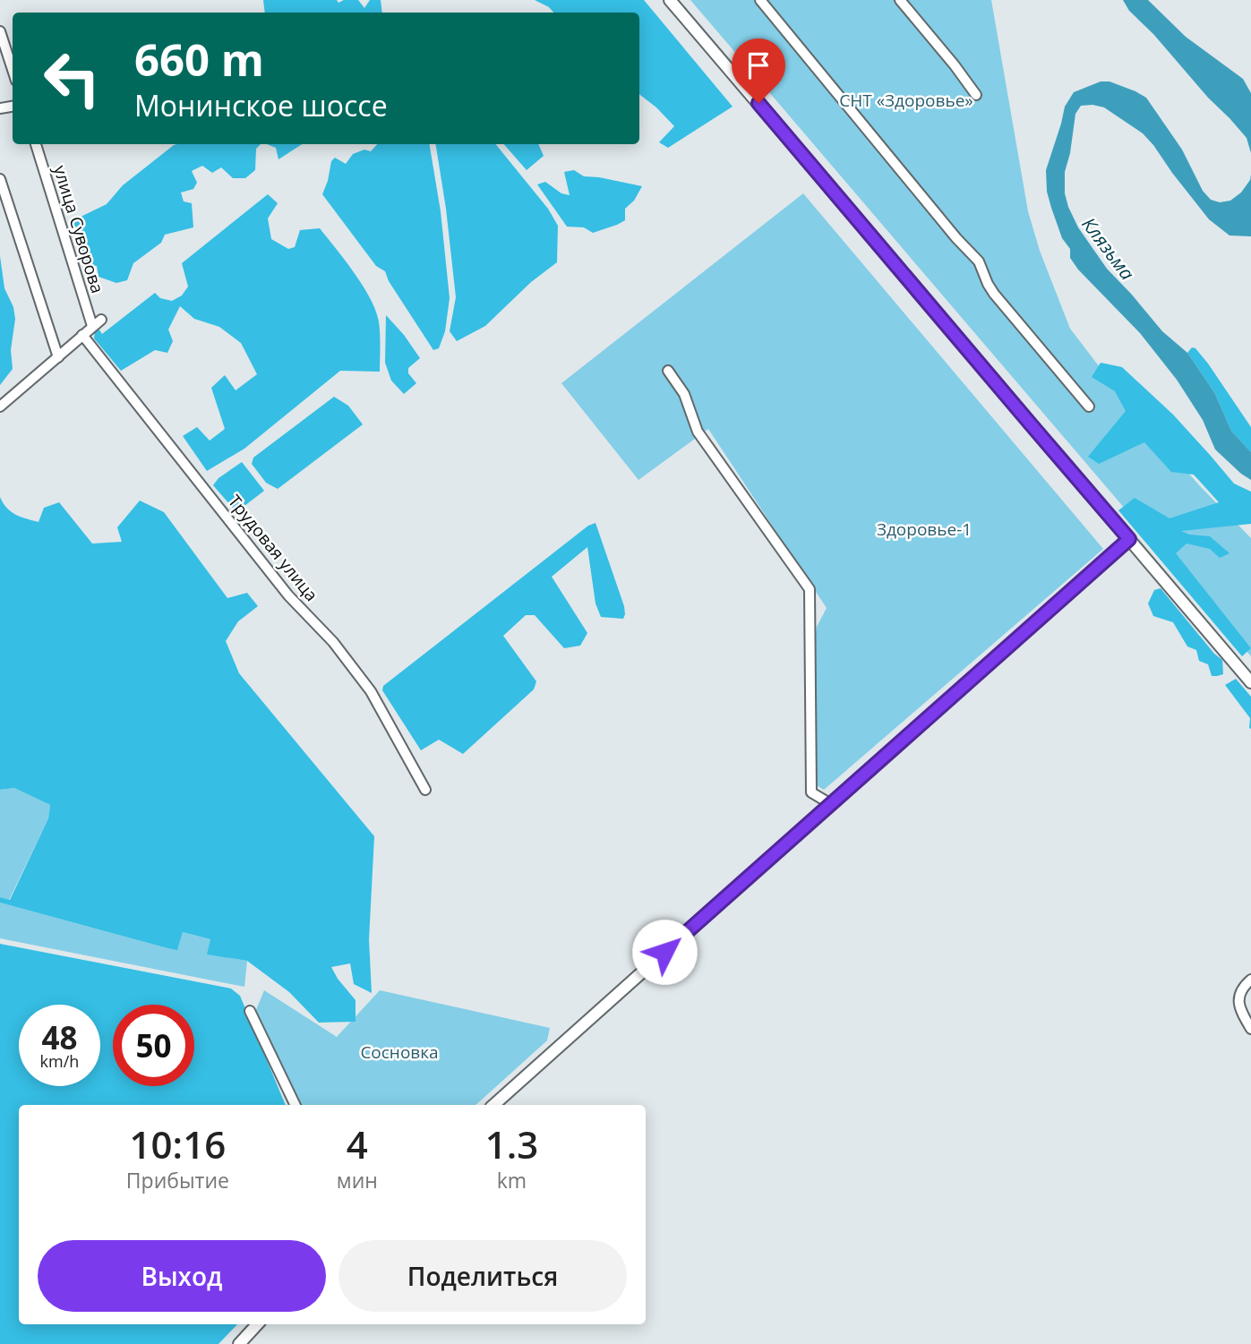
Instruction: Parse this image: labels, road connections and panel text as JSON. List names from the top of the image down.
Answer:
{
  "streets": {
    "street": ["улица Суворова", "Трудовая улица"]
  },
  "water": ["Клязьма"],
  "parks": ["СНТ «Здоровье»", "Здоровье-1", "Сосновка"],
  "page": {
    "turn": ["660 m", "Монинское шоссе"],
    "speed": "48 km/h",
    "limit": "50",
    "eta": [
      "10:16",
      "Прибытие",
      "4",
      "мин",
      "1.3",
      "km"
    ],
    "buttons": ["Выход", "Поделиться"]
  }
}
